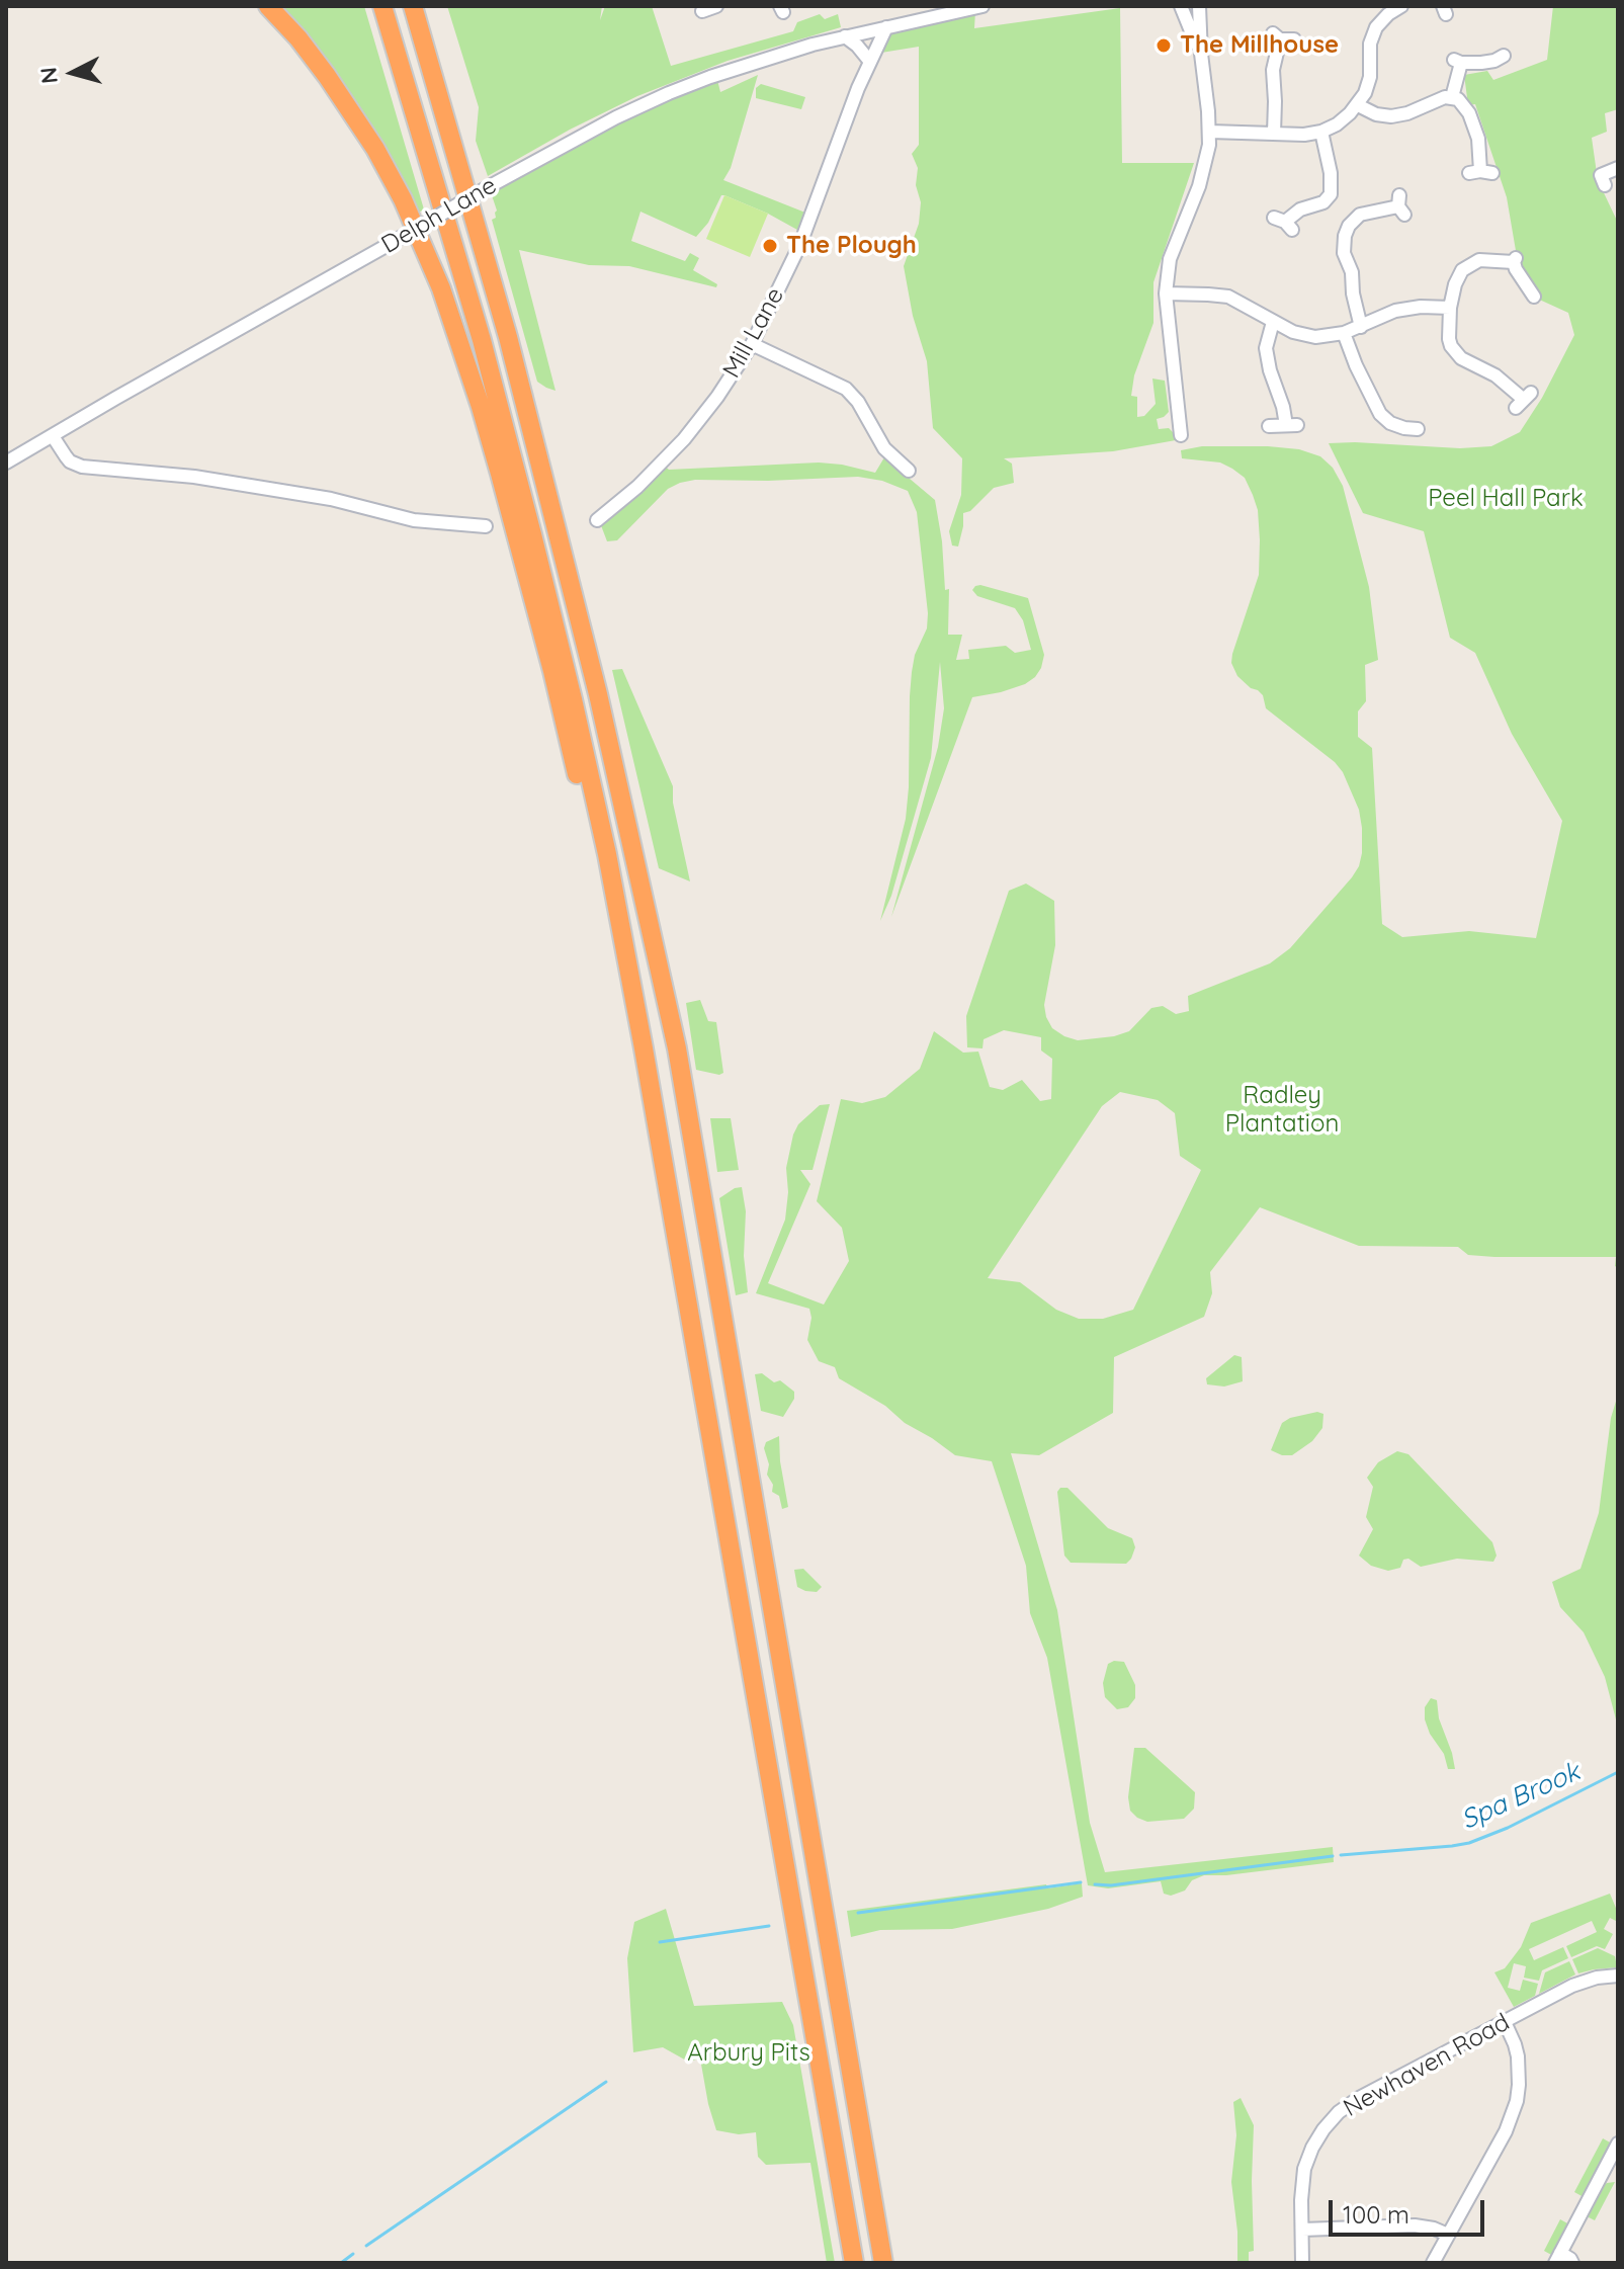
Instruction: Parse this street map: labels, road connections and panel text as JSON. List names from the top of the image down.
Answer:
{
  "streets": {
    "street": ["Delph Lane", "Mill Lane", "Newhaven Road"]
  },
  "water": ["Spa Brook"],
  "parks": ["Peel Hall Park", "Radley Plantation", "Arbury Pits"],
  "places": ["The Millhouse", "The Plough"],
  "scale_bar": "100 m",
  "north": "left"
}
